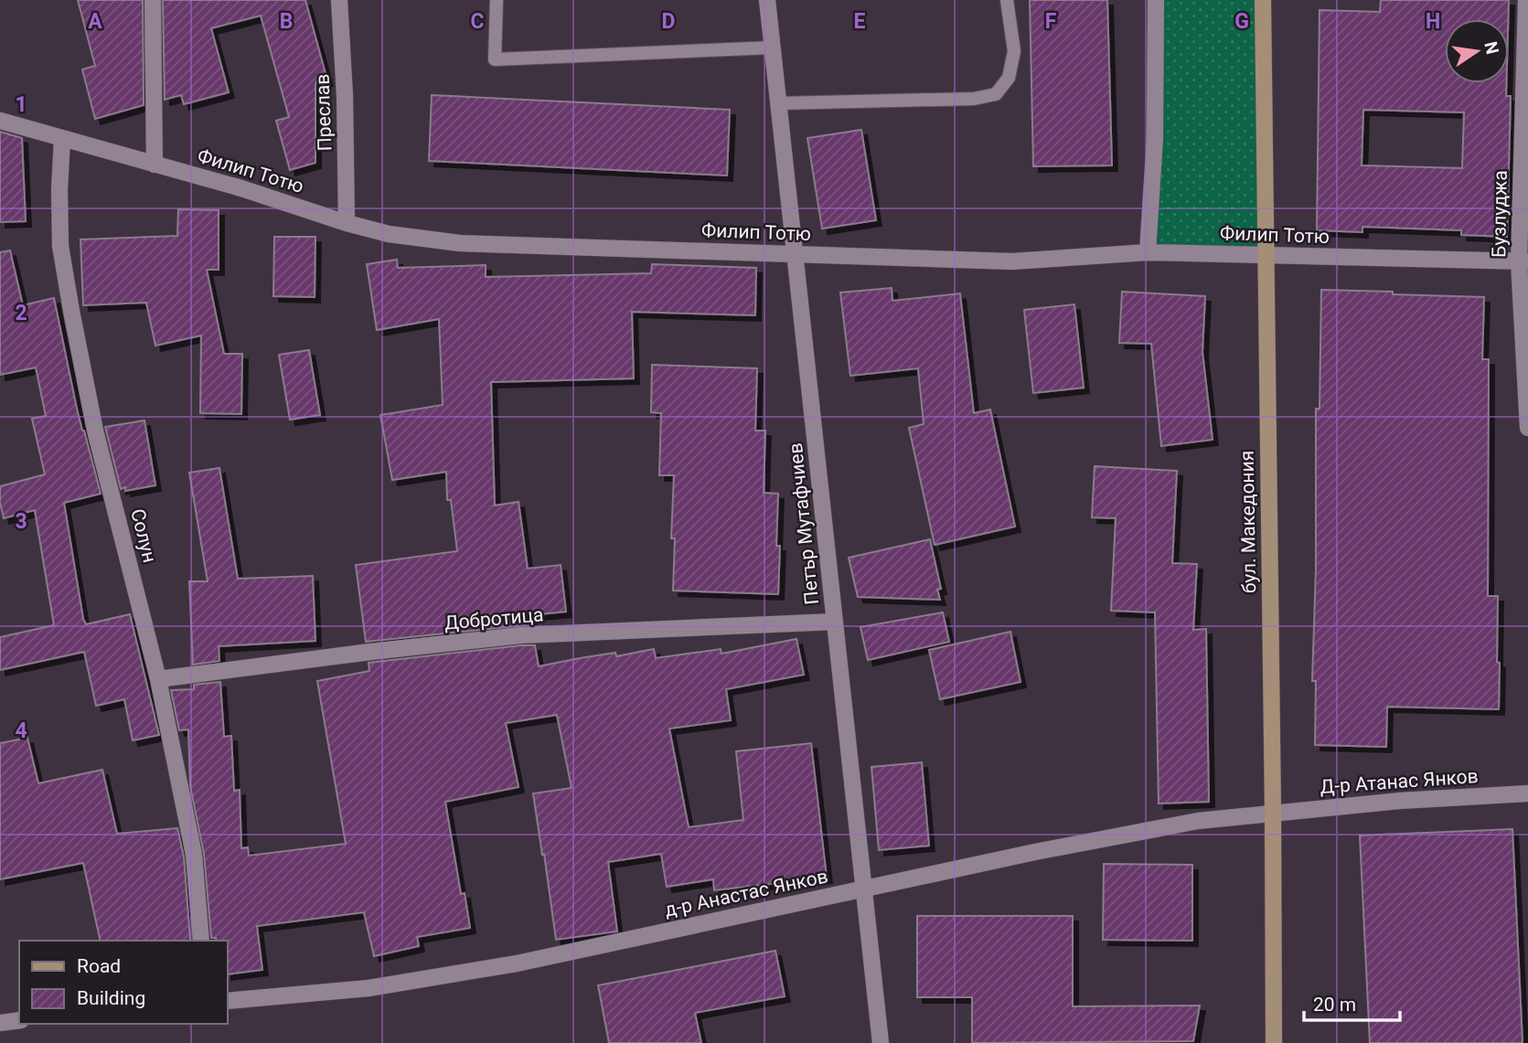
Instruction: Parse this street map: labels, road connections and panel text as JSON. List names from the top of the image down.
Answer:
{
  "streets": {
    "street": [
      "Преслав",
      "Филип Тотю",
      "Бузлуджа",
      "бул. Македония",
      "Петър Мутафчиев",
      "Солун",
      "Добротица",
      "Д-р Атанас Янков",
      "д-р Анастас Янков"
    ]
  },
  "crossings": [
    ["Преслав", "Филип Тотю"],
    ["Филип Тотю", "Бузлуджа"],
    ["Филип Тотю", "бул. Македония"],
    ["Филип Тотю", "Петър Мутафчиев"],
    ["Филип Тотю", "Солун"],
    ["бул. Македония", "Д-р Атанас Янков"],
    ["бул. Македония", "д-р Анастас Янков"],
    ["Петър Мутафчиев", "Добротица"],
    ["Петър Мутафчиев", "д-р Анастас Янков"],
    ["Солун", "Добротица"],
    ["Д-р Атанас Янков", "д-р Анастас Янков"]
  ],
  "legend": ["Road", "Building"],
  "scale_bar": "20 m",
  "north": "right",
  "grid": {
    "columns": [
      "A",
      "B",
      "C",
      "D",
      "E",
      "F",
      "G",
      "H"
    ],
    "rows": [
      "1",
      "2",
      "3",
      "4"
    ]
  }
}
